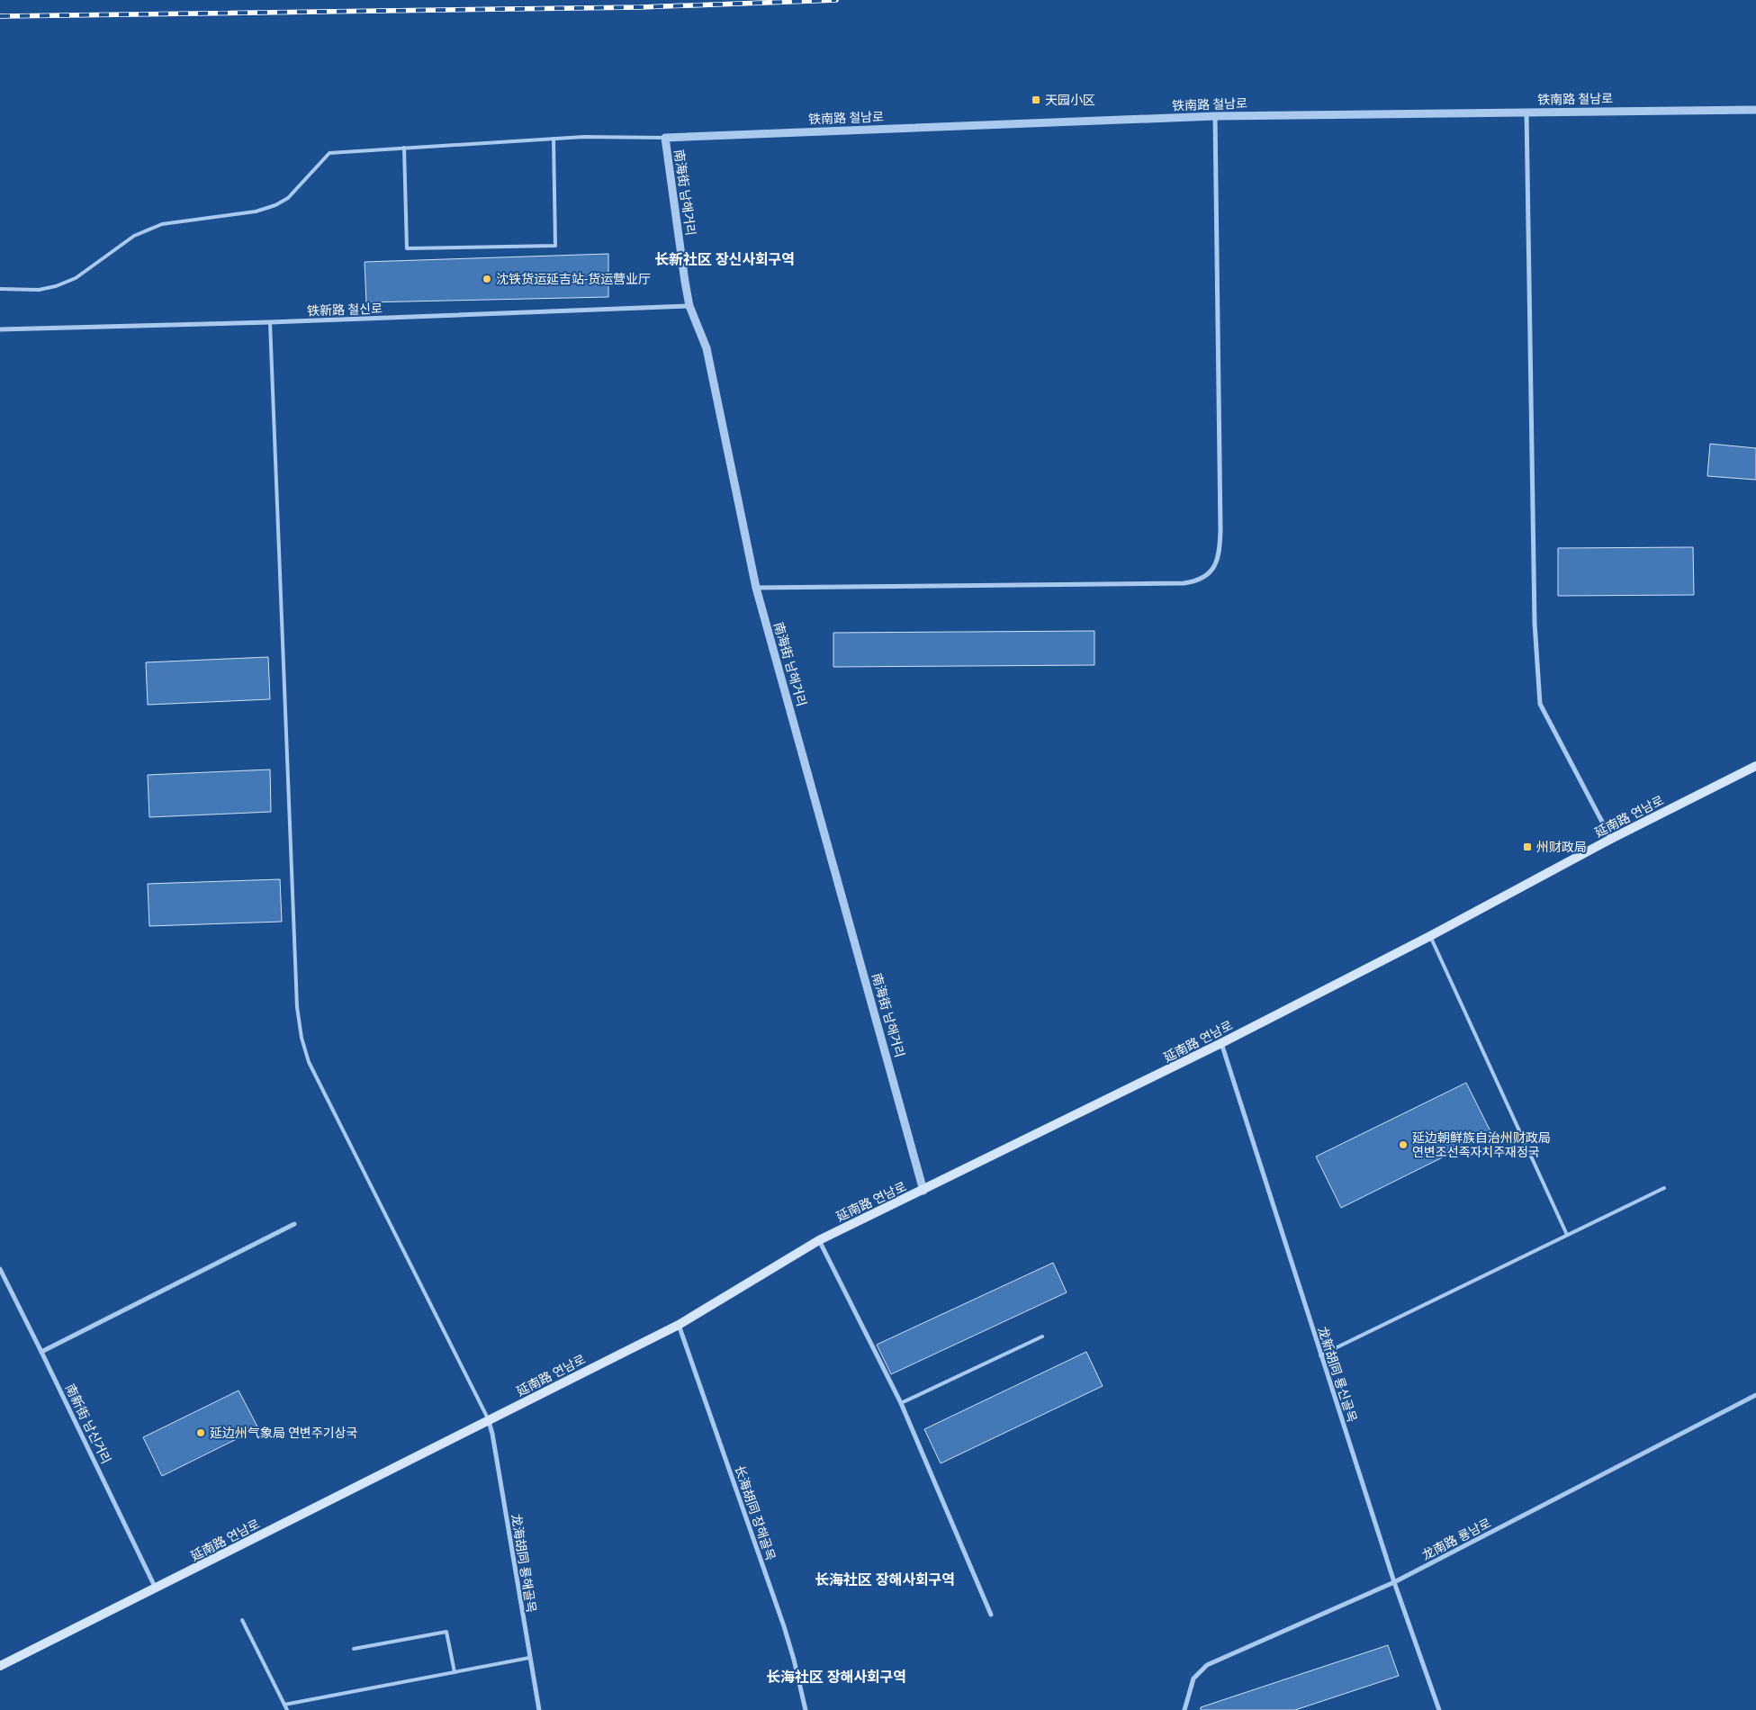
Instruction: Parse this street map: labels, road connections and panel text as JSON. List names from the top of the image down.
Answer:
{
  "streets": {
    "main road": ["延南路 연남로"],
    "street": [
      "铁南路 철남로",
      "南海街 남해거리",
      "铁新路 철신로",
      "龙新胡同 룡신골목",
      "南新街 남신거리",
      "长海胡同 장해골목",
      "龙南路 룡남로",
      "龙海胡同 룡해골목"
    ]
  },
  "crossings": [
    ["铁南路 철남로", "南海街 남해거리"],
    ["南海街 남해거리", "铁新路 철신로"],
    ["南海街 남해거리", "延南路 연남로"],
    ["延南路 연남로", "龙新胡同 룡신골목"],
    ["延南路 연남로", "南新街 남신거리"],
    ["延南路 연남로", "长海胡同 장해골목"],
    ["延南路 연남로", "龙海胡同 룡해골목"],
    ["龙新胡同 룡신골목", "龙南路 룡남로"]
  ],
  "districts": ["长新社区 장신사회구역", "长海社区 장해사회구역", "长海社区 장해사회구역"],
  "places": {
    "transit": ["天园小区", "州财政局"],
    "other": ["沈铁货运延吉站-货运营业厅", "延边朝鲜族自治州财政局 연변조선족자치주재정국", "延边州气象局 연변주기상국"]
  }
}
